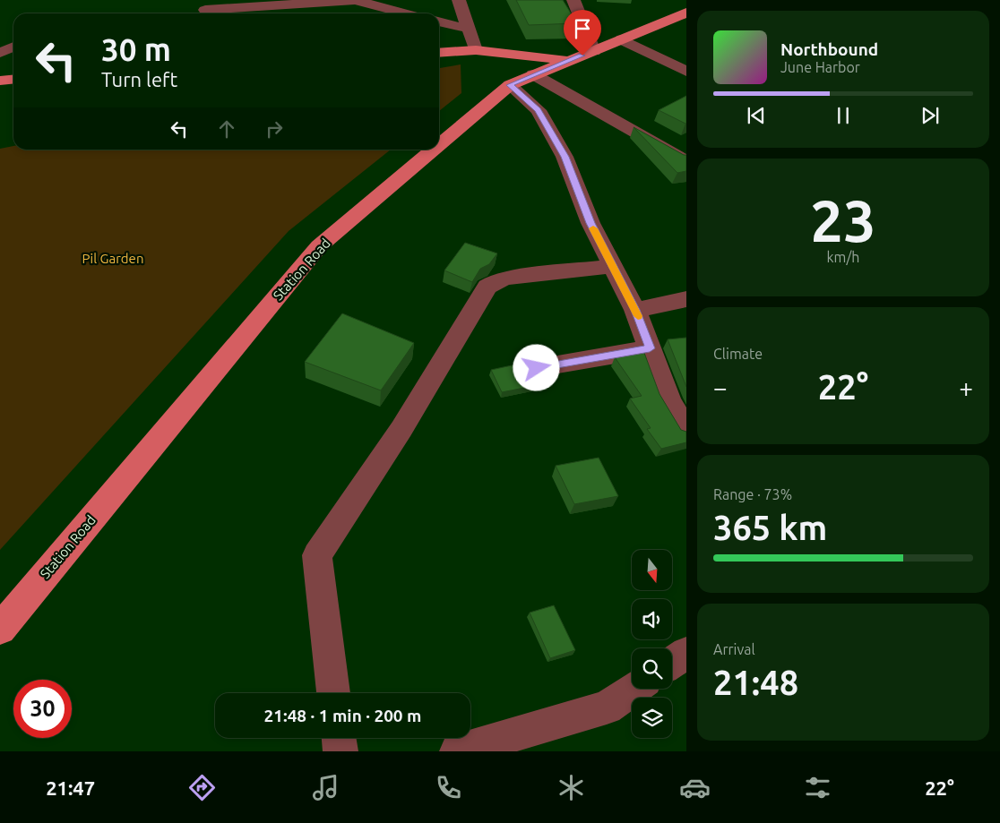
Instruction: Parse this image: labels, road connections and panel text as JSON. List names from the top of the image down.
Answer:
{
  "streets": {
    "main road": ["Station Road"]
  },
  "parks": ["Pil Garden"],
  "north": "bottom",
  "page": {
    "turn": ["30 m", "Turn left"],
    "song": ["Northbound", "June Harbor"],
    "tile": [
      ["23", "km/h"],
      "Climate",
      ["Range · 73%", "365 km"],
      ["Arrival", "21:48"]
    ],
    "heat": ["−", "22°", "+"],
    "limit": "30",
    "trip": "21:48 · 1 min · 200 m",
    "tabs": ["21:47", "22°"]
  }
}
